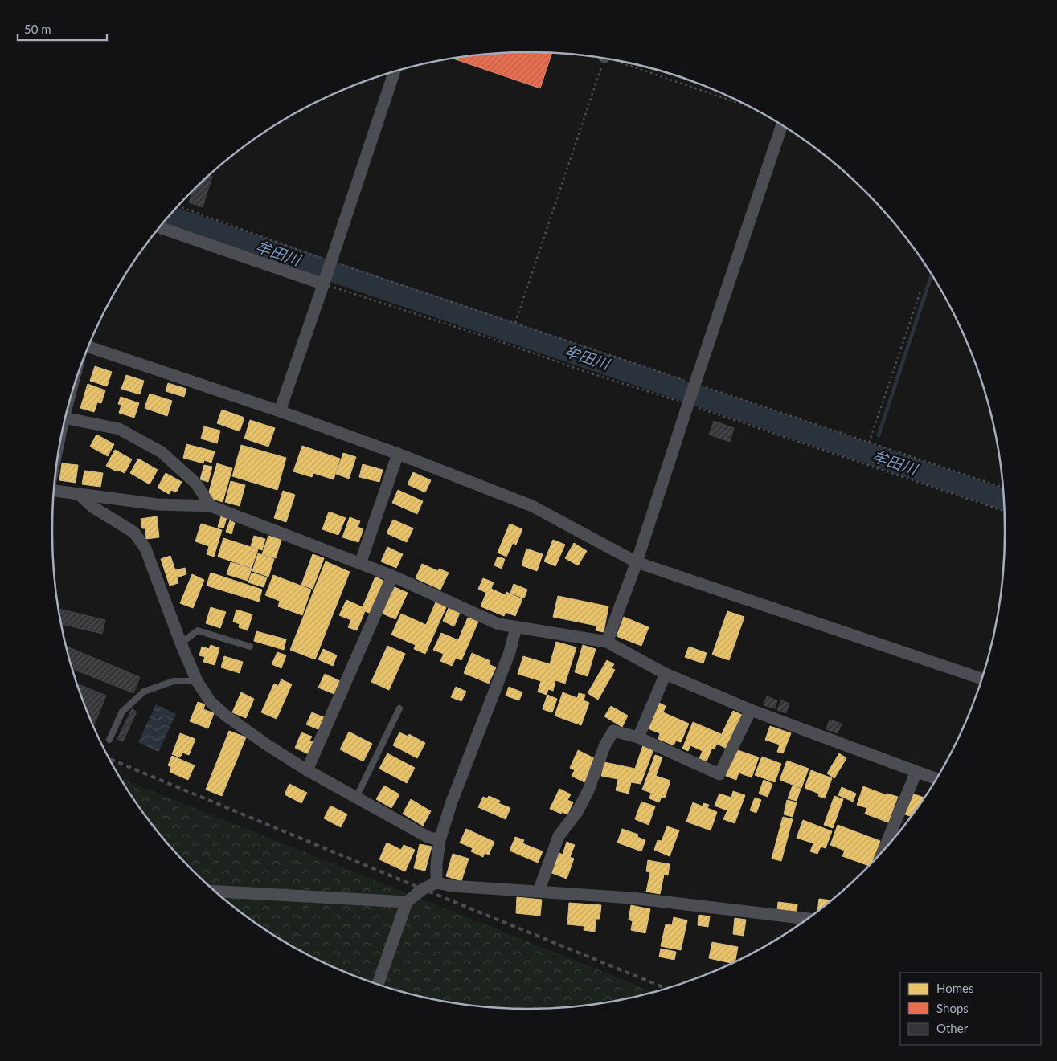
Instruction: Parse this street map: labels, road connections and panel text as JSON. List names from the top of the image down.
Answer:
{
  "water": ["牟田川"],
  "legend": ["Homes", "Shops", "Other"],
  "scale_bar": "50 m"
}
